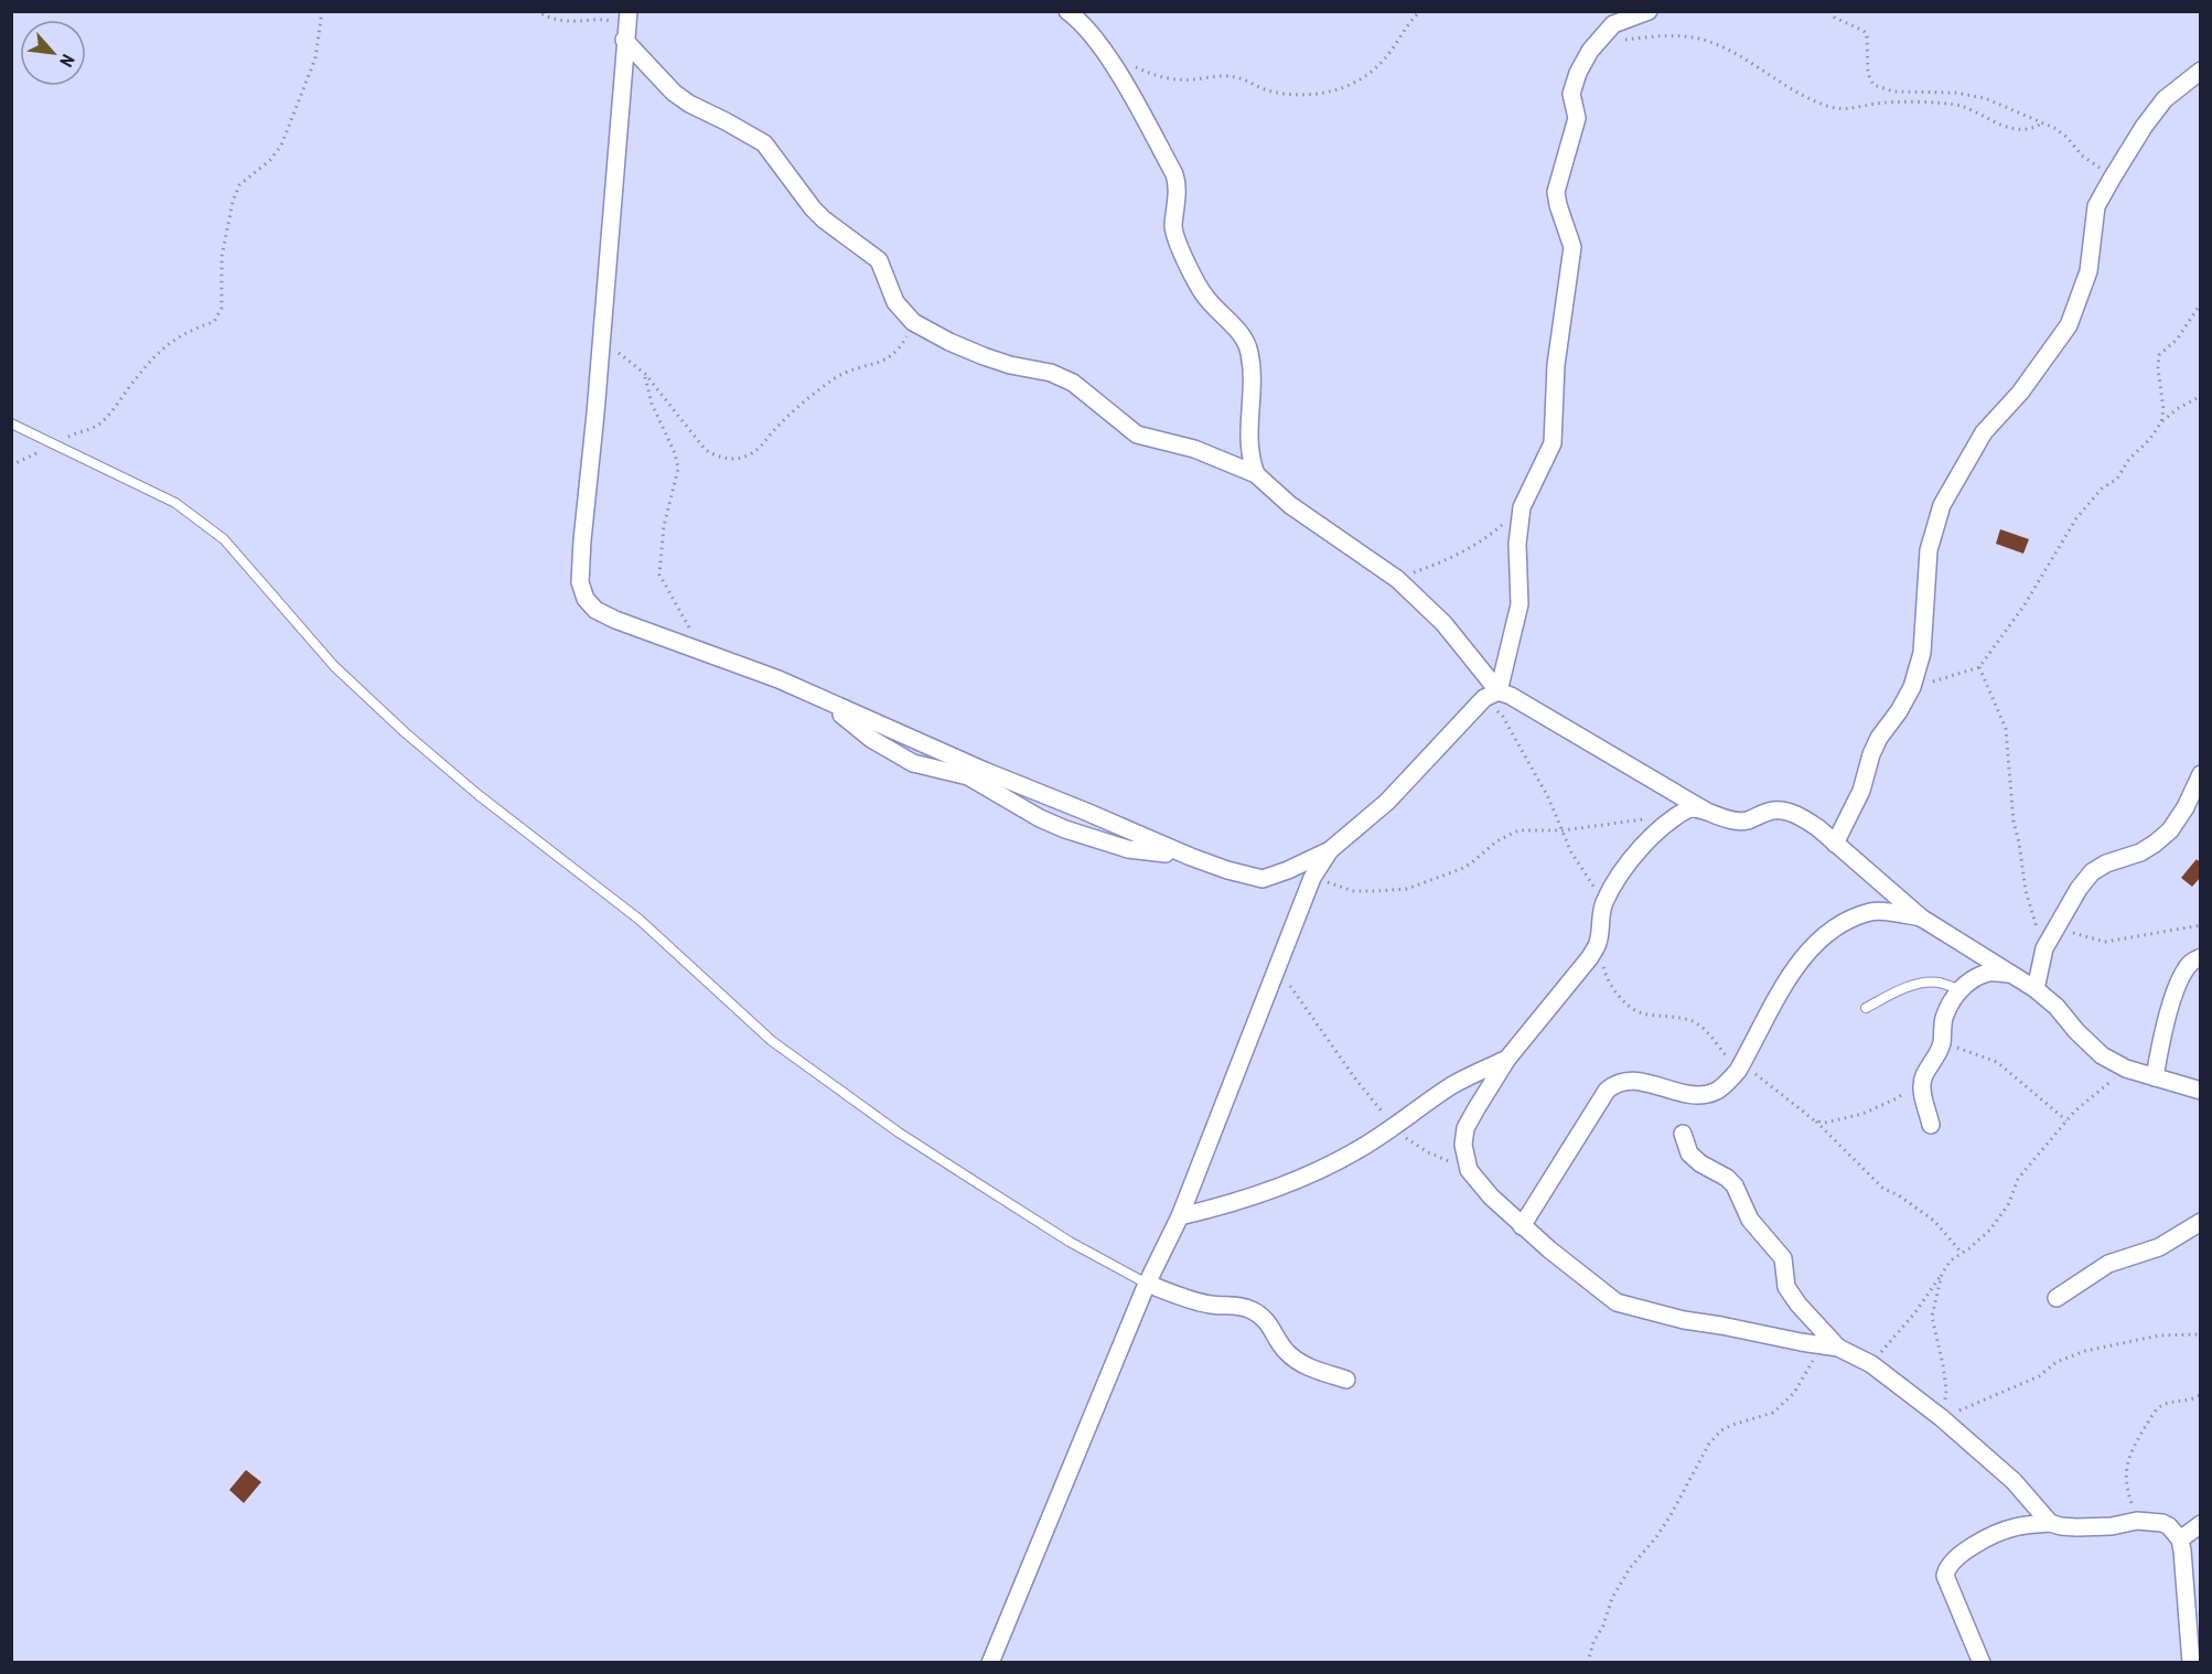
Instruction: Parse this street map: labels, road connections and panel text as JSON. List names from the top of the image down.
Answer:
{
  "north": "bottom right"
}
